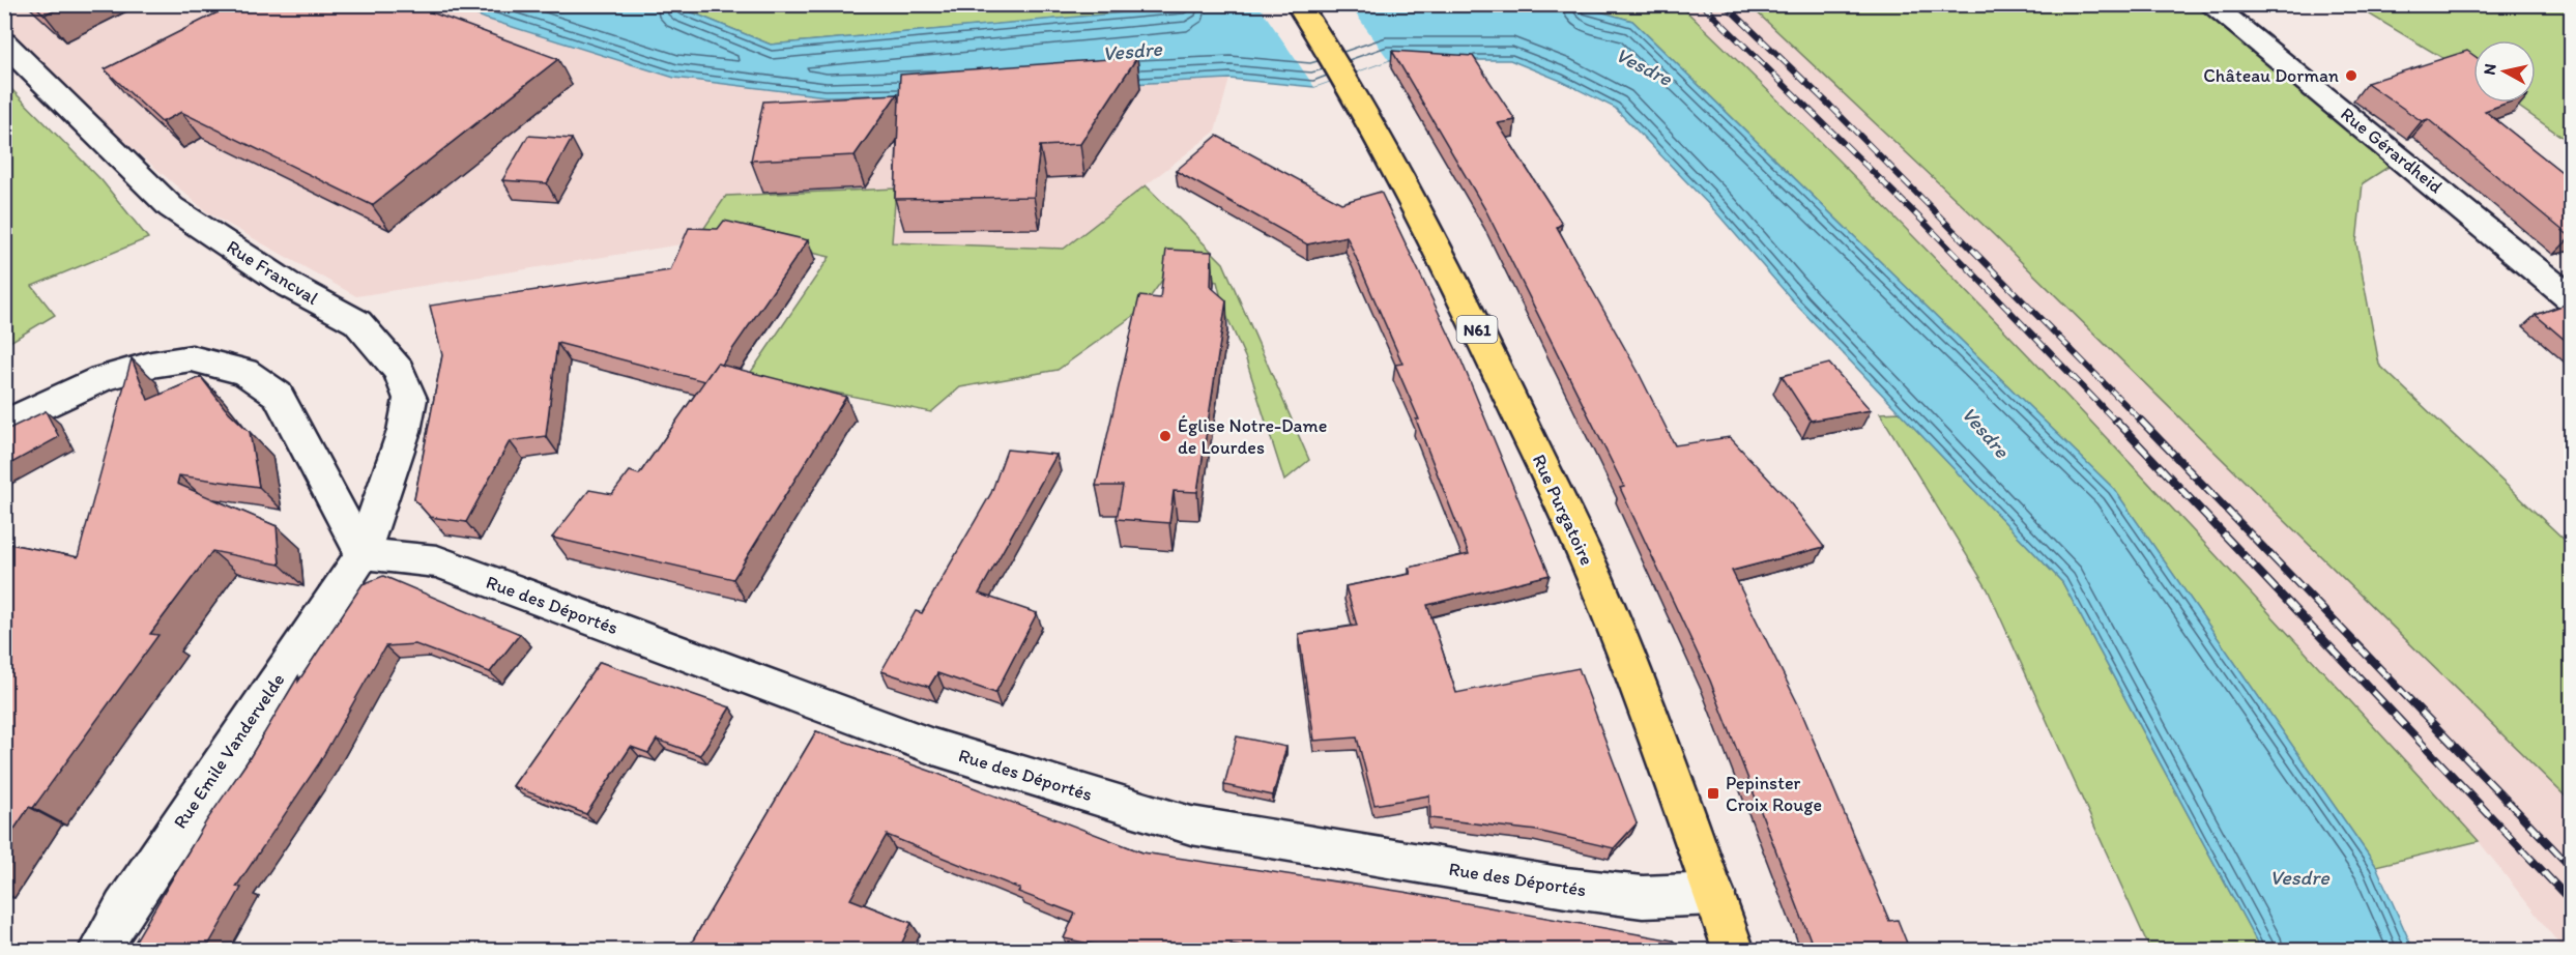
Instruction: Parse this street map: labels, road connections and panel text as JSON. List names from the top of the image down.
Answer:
{
  "streets": {
    "main road": ["N61", "Rue Purgatoire"],
    "street": [
      "Rue Gérardheid",
      "Rue Francval",
      "Rue des Déportés",
      "Rue Emile Vandervelde"
    ]
  },
  "crossings": [
    ["Rue Francval", "Rue des Déportés"],
    ["Rue Francval", "Rue Emile Vandervelde"],
    ["Rue Purgatoire", "Rue des Déportés"],
    ["Rue des Déportés", "Rue Emile Vandervelde"]
  ],
  "water": ["Vesdre"],
  "places": {
    "other": ["Château Dorman", "Église Notre-Dame de Lourdes"],
    "transit": ["Pepinster Croix Rouge"]
  },
  "north": "left"
}
